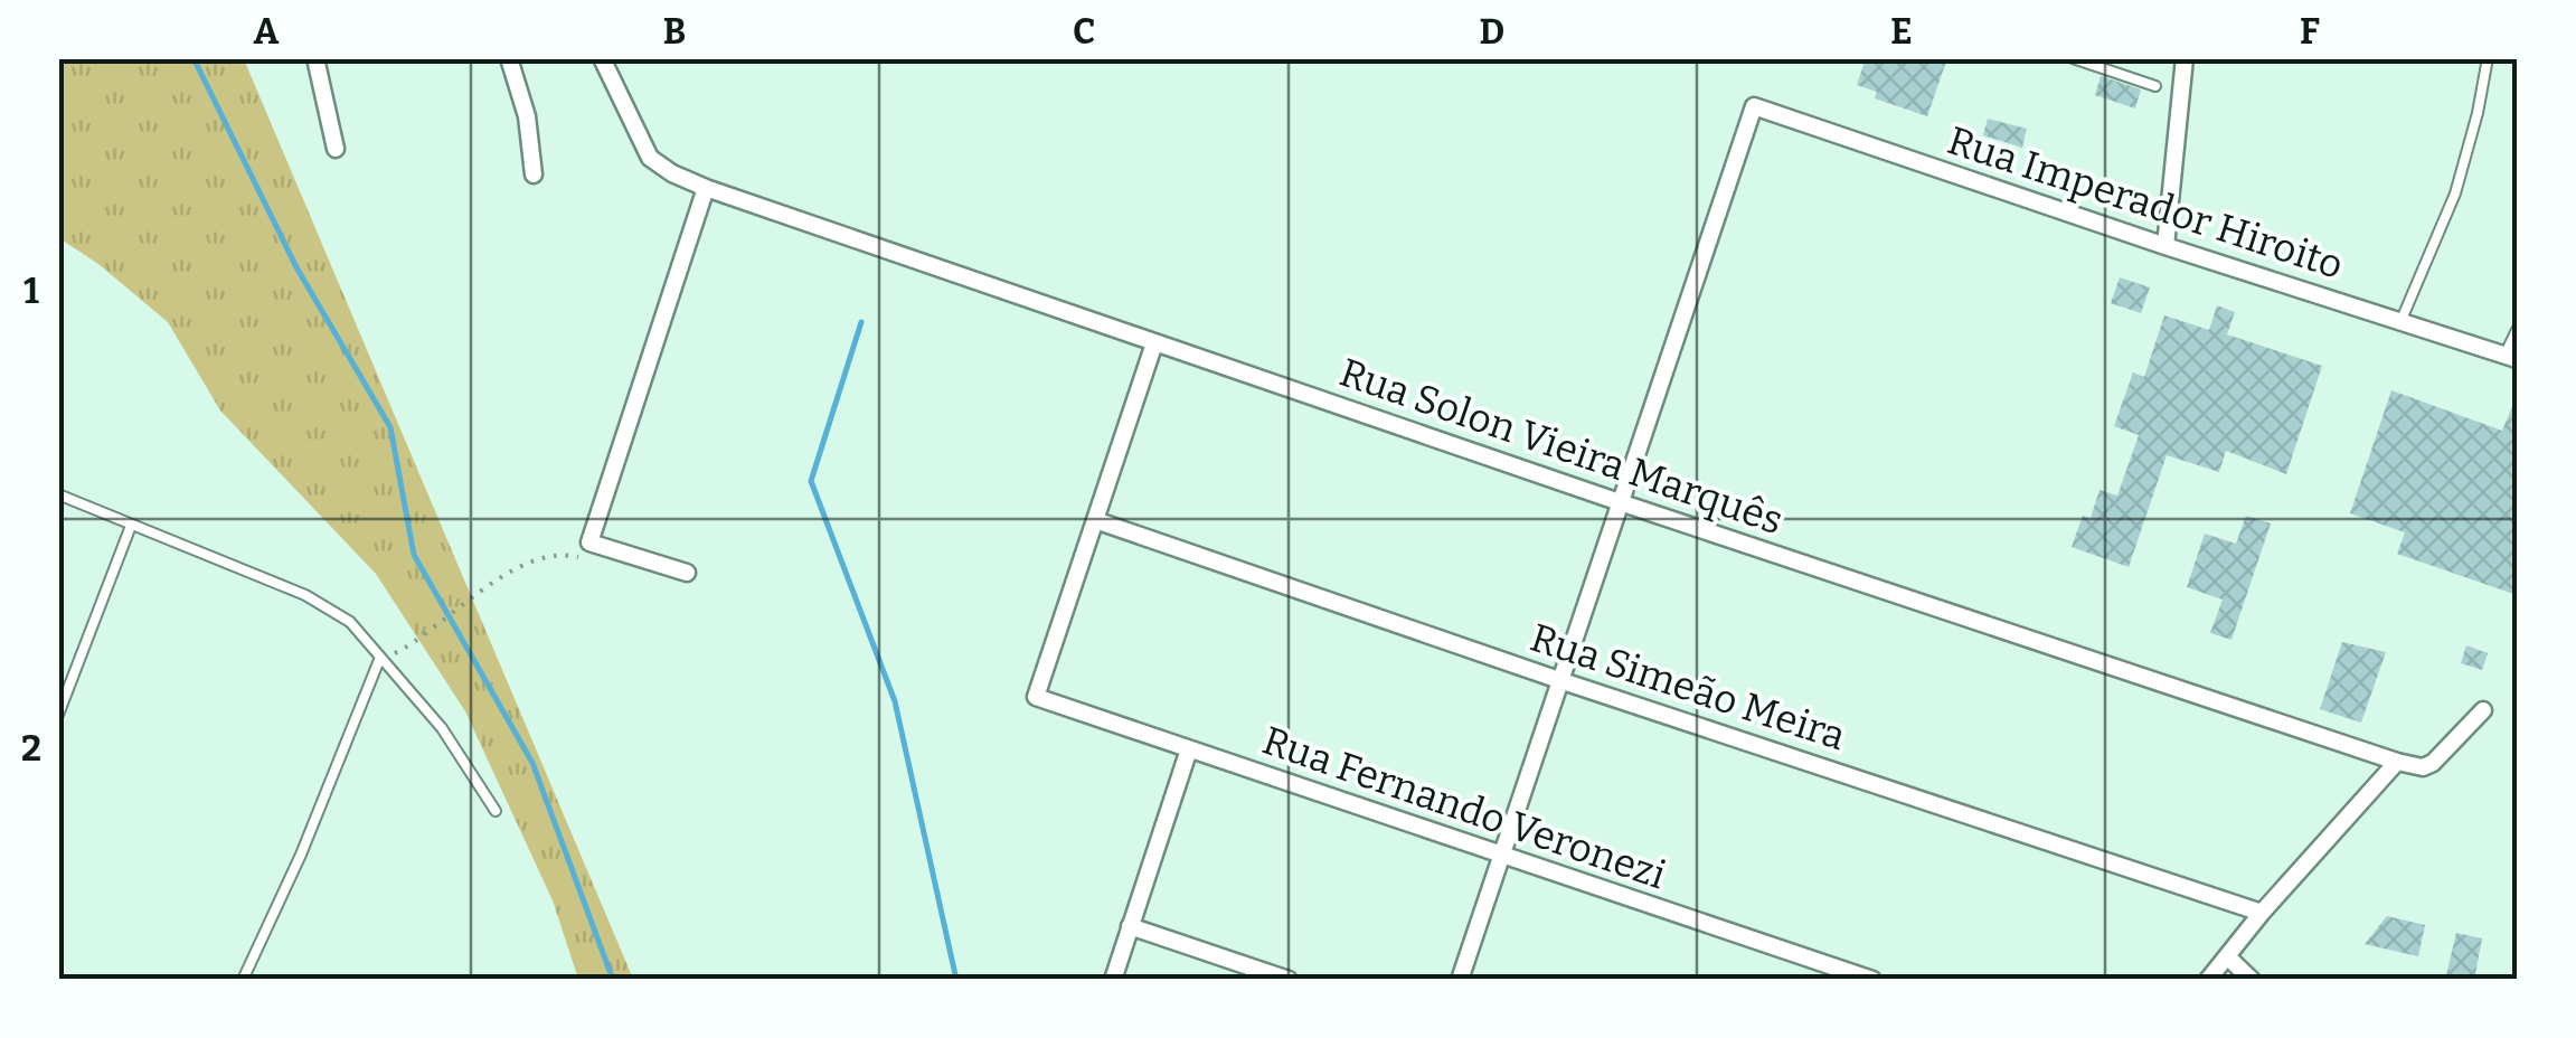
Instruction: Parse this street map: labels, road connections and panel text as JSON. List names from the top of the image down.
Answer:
{
  "streets": {
    "street": [
      "Rua Imperador Hiroito",
      "Rua Solon Vieira Marquês",
      "Rua Simeão Meira",
      "Rua Fernando Veronezi"
    ]
  },
  "crossings": [
    ["Rua Imperador Hiroito", "Rua Solon Vieira Marquês"],
    ["Rua Simeão Meira", "Rua Fernando Veronezi"]
  ],
  "grid": {
    "columns": [
      "A",
      "B",
      "C",
      "D",
      "E",
      "F"
    ],
    "rows": ["1", "2"]
  }
}
